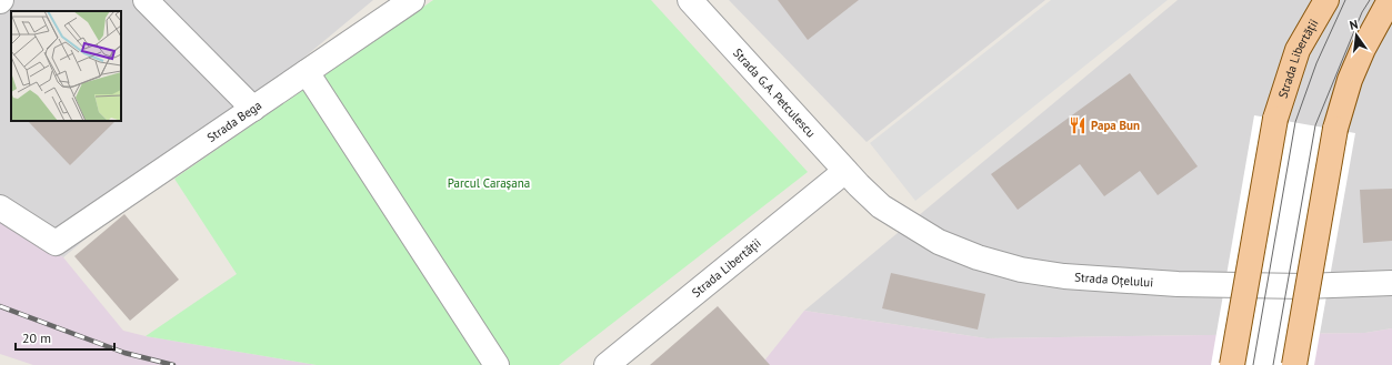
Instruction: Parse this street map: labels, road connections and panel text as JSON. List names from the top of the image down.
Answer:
{
  "streets": {
    "main road": ["Strada Libertății"],
    "street": ["Strada G.A. Petculescu", "Strada Bega", "Strada Oțelului"]
  },
  "crossings": [
    ["Strada Libertății", "Strada G.A. Petculescu"],
    ["Strada Libertății", "Strada Oțelului"],
    ["Strada G.A. Petculescu", "Strada Oțelului"]
  ],
  "parks": ["Parcul Carașana"],
  "places": {
    "restaurant": ["Papa Bun"]
  },
  "scale_bar": "20 m",
  "north": "top"
}
